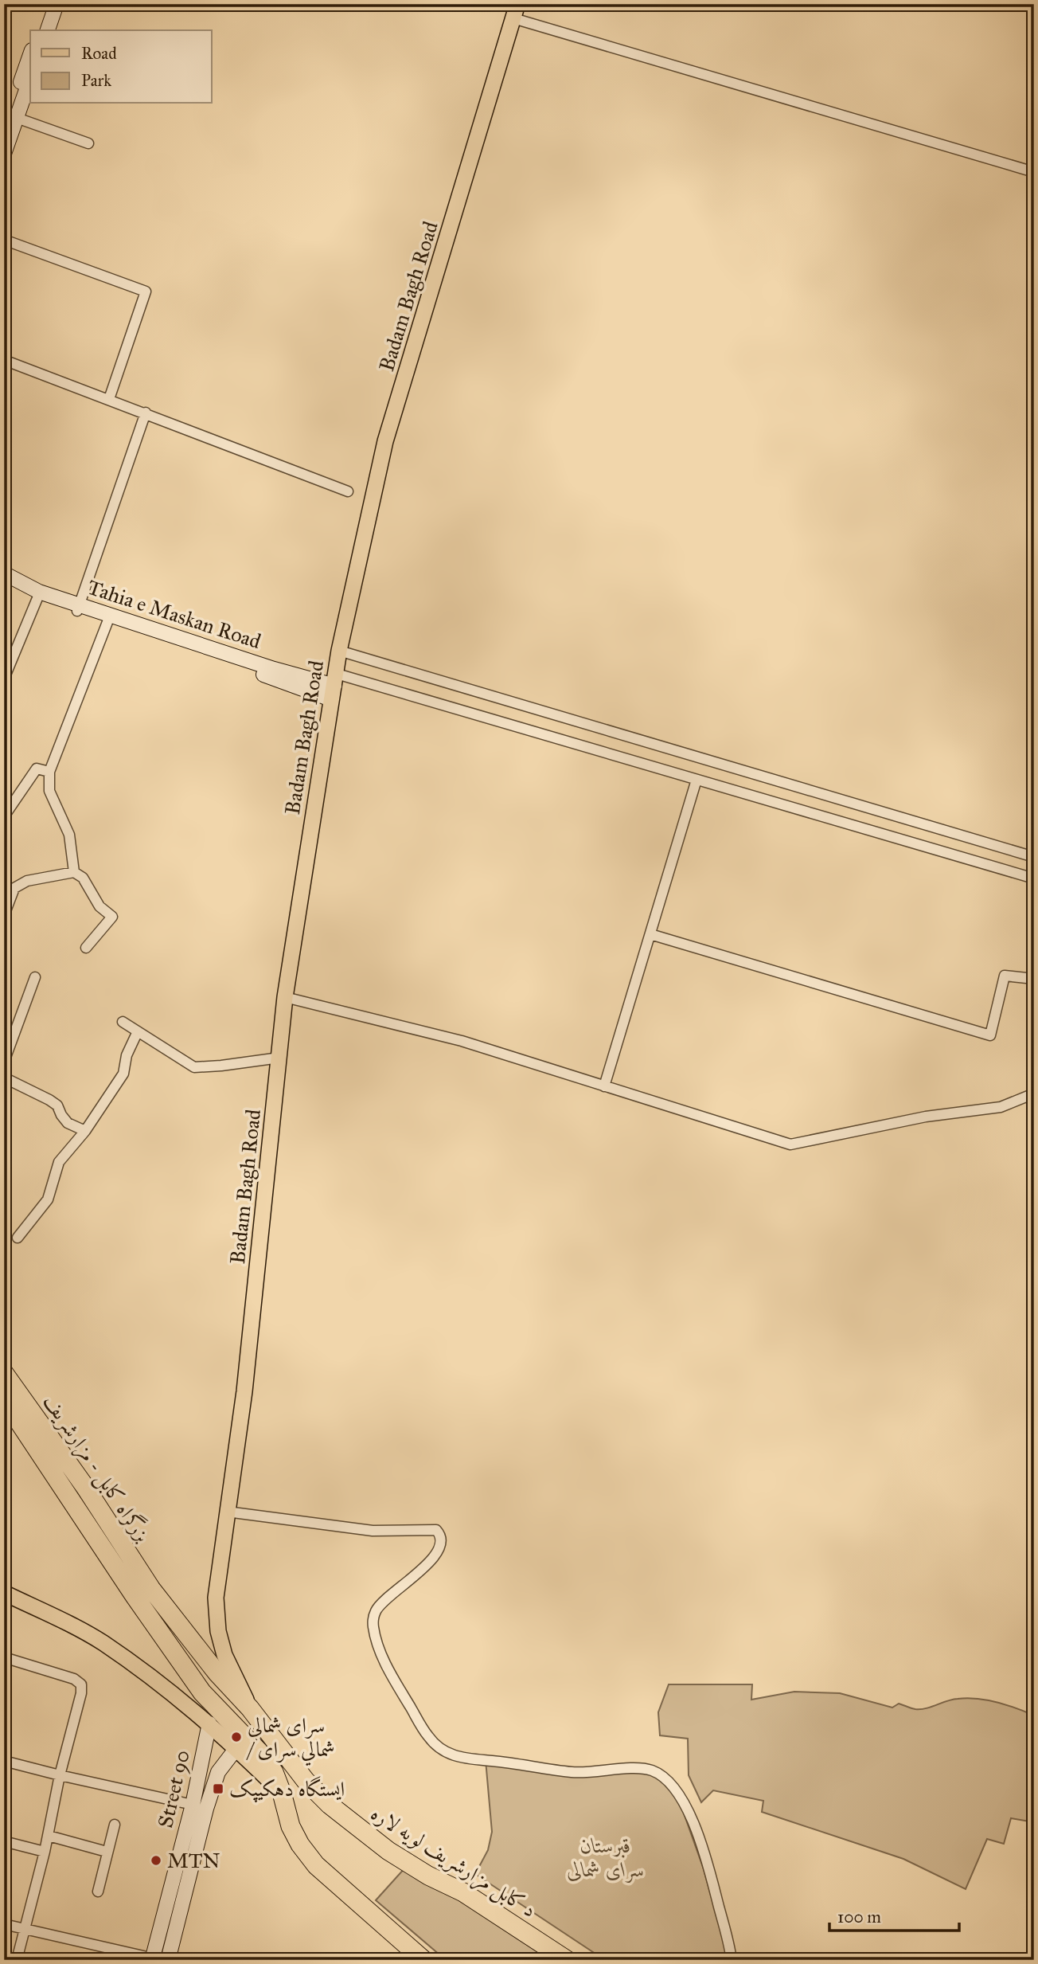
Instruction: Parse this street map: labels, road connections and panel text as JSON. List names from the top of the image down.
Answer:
{
  "streets": {
    "highway": ["بزرگراه کابل - مزارشریف", "د کابل مزارشریف لویه لاره"],
    "main road": ["Badam Bagh Road", "Tahia e Maskan Road", "Street 90"]
  },
  "crossings": [
    ["Badam Bagh Road", "Tahia e Maskan Road"],
    ["Badam Bagh Road", "د کابل مزارشریف لویه لاره"],
    ["بزرگراه کابل - مزارشریف", "د کابل مزارشریف لویه لاره"]
  ],
  "parks": ["قبرستان سرای شمالی"],
  "places": {
    "other": ["سرای شمالي / شمالي سرای", "MTN"],
    "transit": ["ایستگاه دهکیپک"]
  },
  "legend": ["Road", "Park"],
  "scale_bar": "100 m"
}
